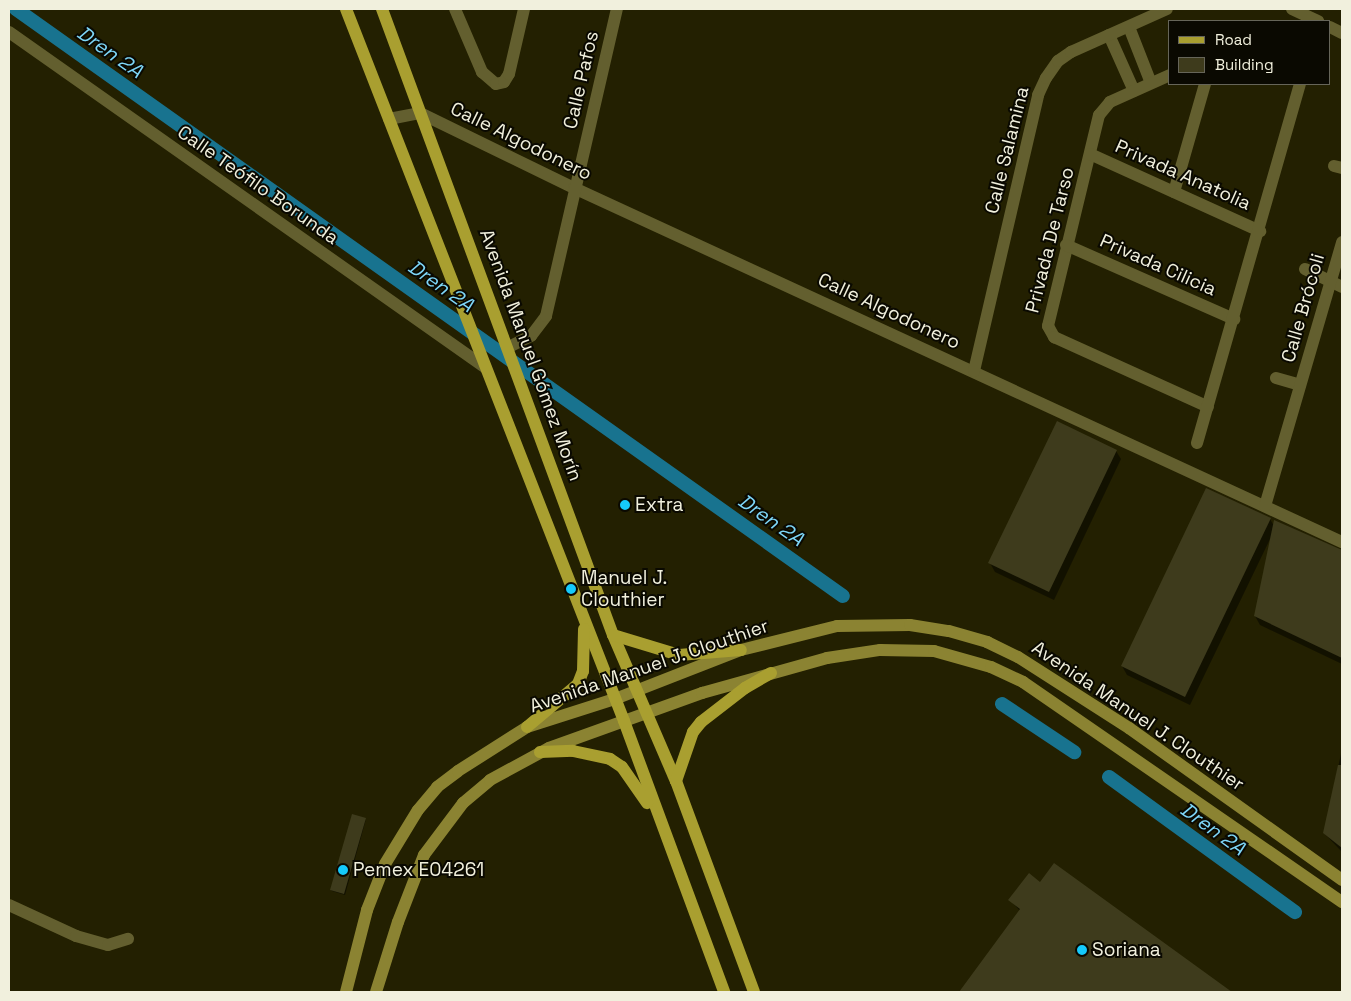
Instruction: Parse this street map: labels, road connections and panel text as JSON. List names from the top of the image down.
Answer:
{
  "streets": {
    "main road": ["Avenida Manuel Gómez Morín", "Avenida Manuel J. Clouthier"],
    "street": [
      "Calle Pafos",
      "Calle Algodonero",
      "Calle Salamina",
      "Privada Anatolia",
      "Calle Teófilo Borunda",
      "Privada De Tarso",
      "Privada Cilicia",
      "Calle Brócoli"
    ]
  },
  "crossings": [
    ["Calle Pafos", "Calle Algodonero"],
    ["Calle Pafos", "Avenida Manuel Gómez Morín"],
    ["Calle Algodonero", "Calle Salamina"],
    ["Calle Algodonero", "Calle Brócoli"],
    ["Calle Algodonero", "Avenida Manuel Gómez Morín"],
    ["Privada Anatolia", "Privada De Tarso"],
    ["Privada De Tarso", "Privada Cilicia"],
    ["Avenida Manuel Gómez Morín", "Avenida Manuel J. Clouthier"]
  ],
  "water": ["Dren 2A"],
  "places": [
    "Extra",
    "Manuel J. Clouthier",
    "Pemex E04261",
    "Soriana"
  ],
  "legend": ["Road", "Building"]
}
